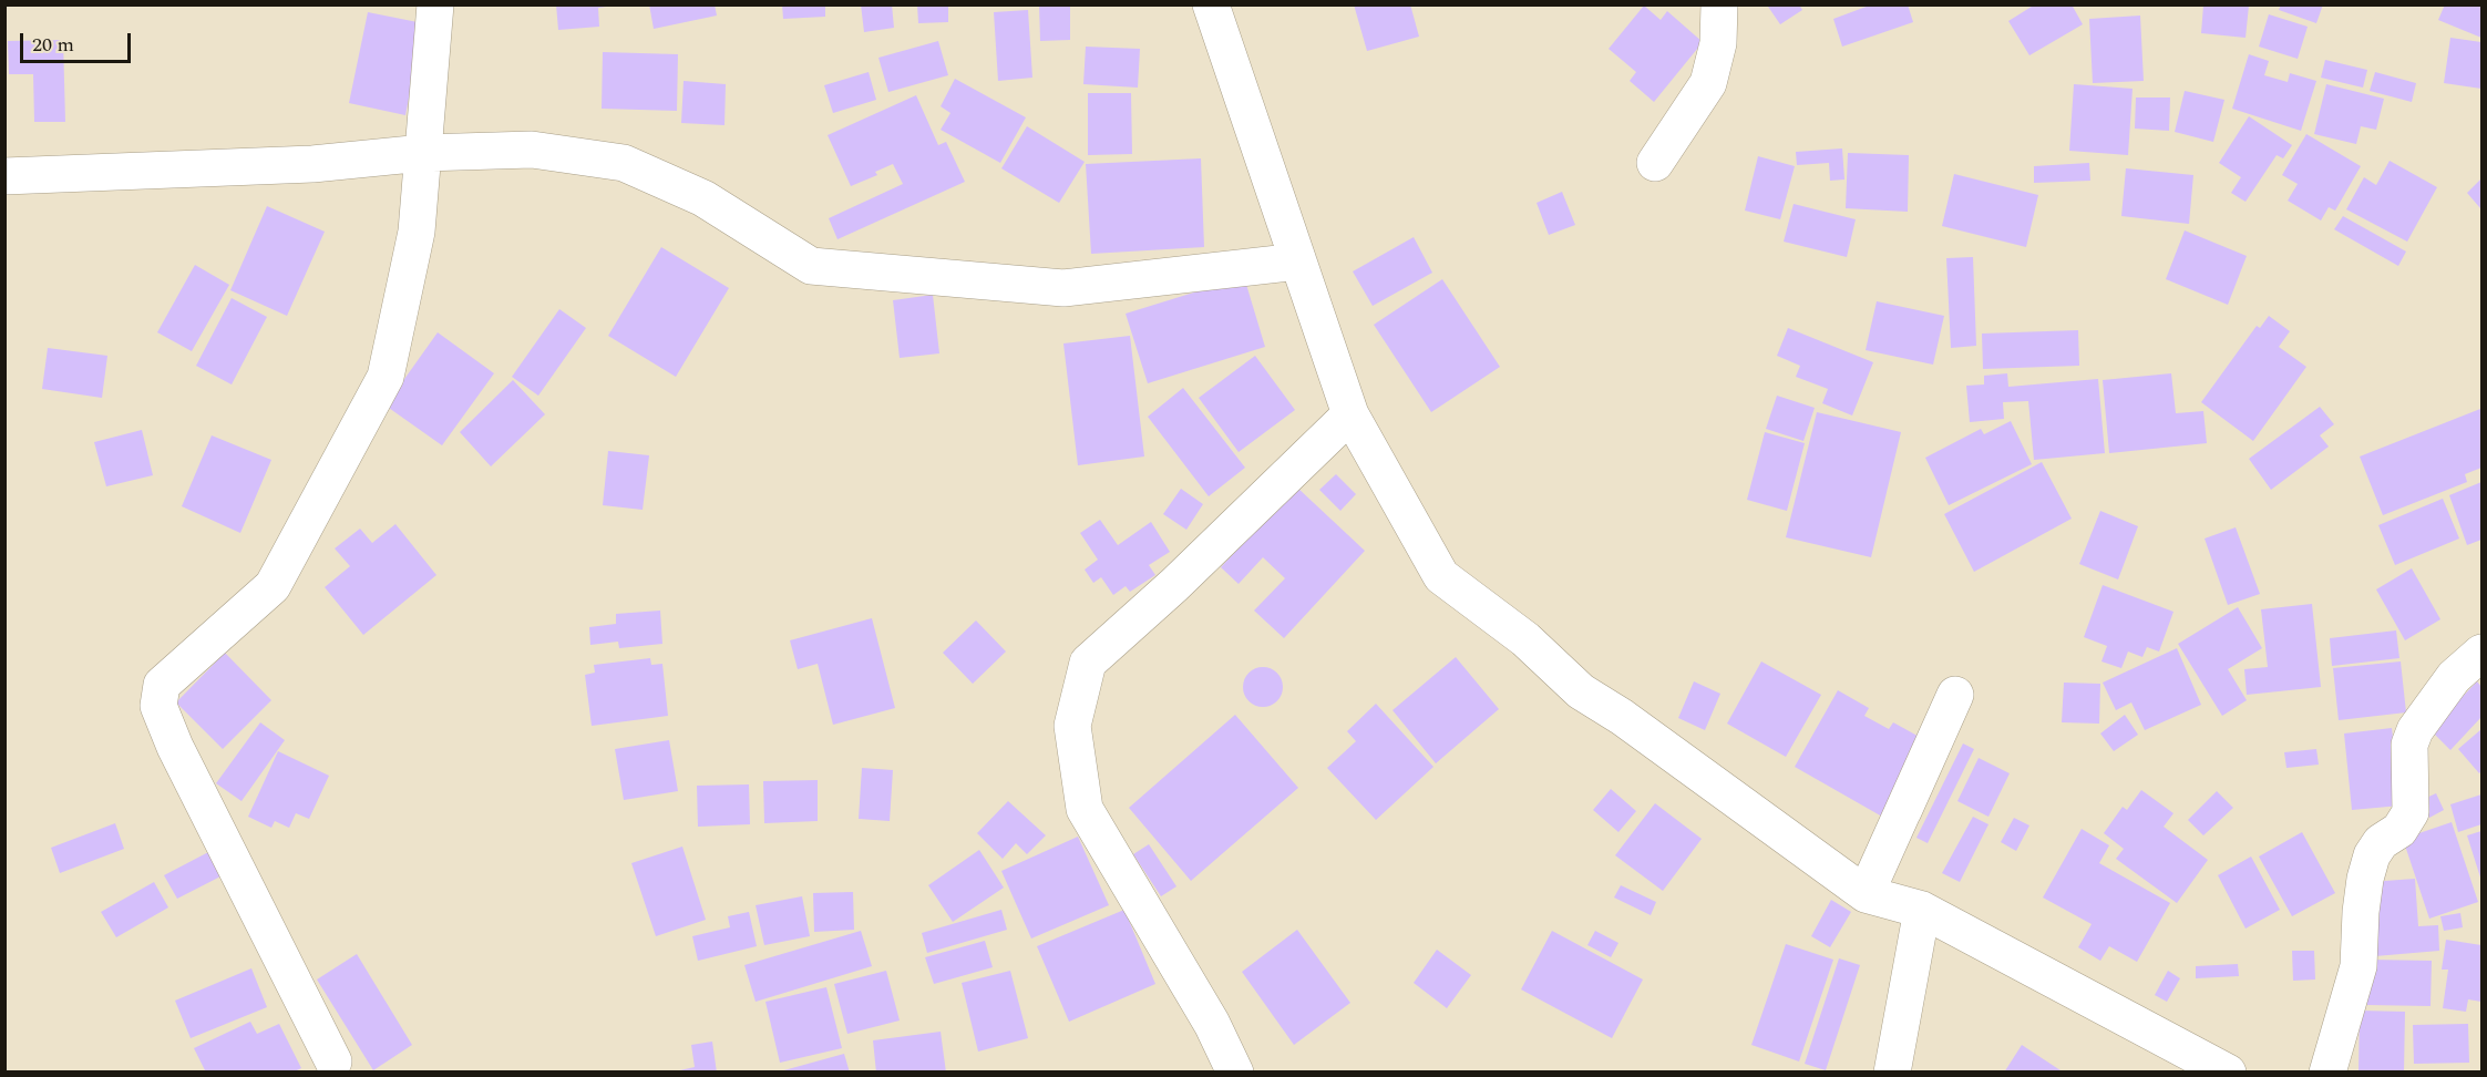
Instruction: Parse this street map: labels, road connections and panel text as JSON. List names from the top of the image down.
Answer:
{
  "scale_bar": "20 m"
}
